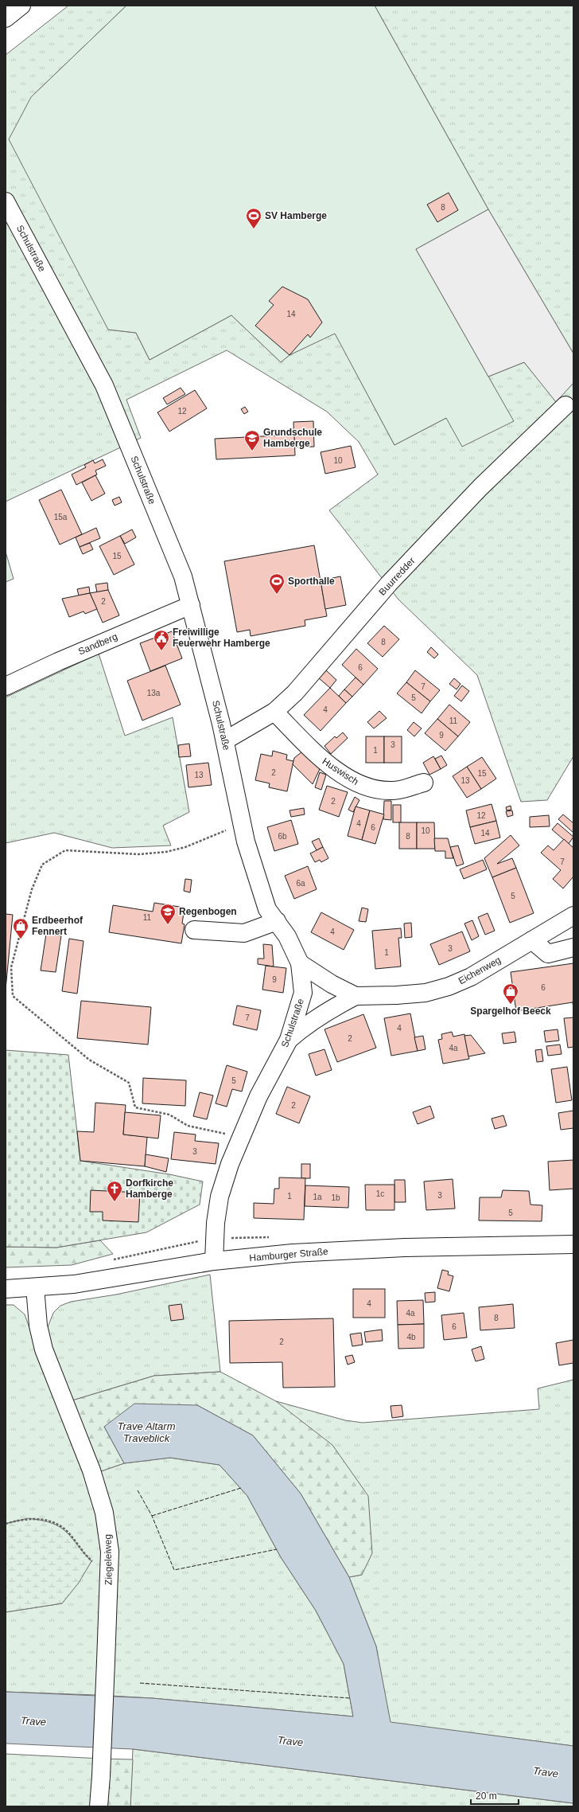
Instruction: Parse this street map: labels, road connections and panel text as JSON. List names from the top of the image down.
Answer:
{
  "streets": {
    "main road": [
      "Schulstraße",
      "Buurredder",
      "Sandberg",
      "Huswisch",
      "Eichenweg",
      "Hamburger Straße",
      "Ziegeleiweg"
    ]
  },
  "crossings": [
    ["Schulstraße", "Buurredder"],
    ["Schulstraße", "Sandberg"],
    ["Schulstraße", "Eichenweg"],
    ["Schulstraße", "Hamburger Straße"],
    ["Buurredder", "Huswisch"],
    ["Hamburger Straße", "Ziegeleiweg"]
  ],
  "water": ["Trave Altarm Traveblick", "Trave"],
  "places": {
    "sports": ["SV Hamberge", "Sporthalle"],
    "school or university": ["Grundschule Hamberge", "Regenbogen"],
    "public building": ["Freiwillige Feuerwehr Hamberge"],
    "shop": ["Erdbeerhof Fennert", "Spargelhof Beeck"],
    "church": ["Dorfkirche Hamberge"]
  },
  "house_numbers": [
    "8",
    "14",
    "12",
    "10",
    "15a",
    "15",
    "2",
    "8",
    "6",
    "7",
    "13a",
    "5",
    "4",
    "11",
    "9",
    "3",
    "1",
    "2",
    "15",
    "13",
    "13",
    "2",
    "12",
    "4",
    "6",
    "10",
    "14",
    "6b",
    "8",
    "7",
    "6a",
    "5",
    "11",
    "4",
    "3",
    "1",
    "9",
    "6",
    "7",
    "4",
    "2",
    "4a",
    "5",
    "2",
    "3",
    "1c",
    "3",
    "1",
    "1a",
    "1b",
    "5",
    "4",
    "4a",
    "8",
    "6",
    "4b",
    "2"
  ],
  "scale_bar": "20 m"
}
